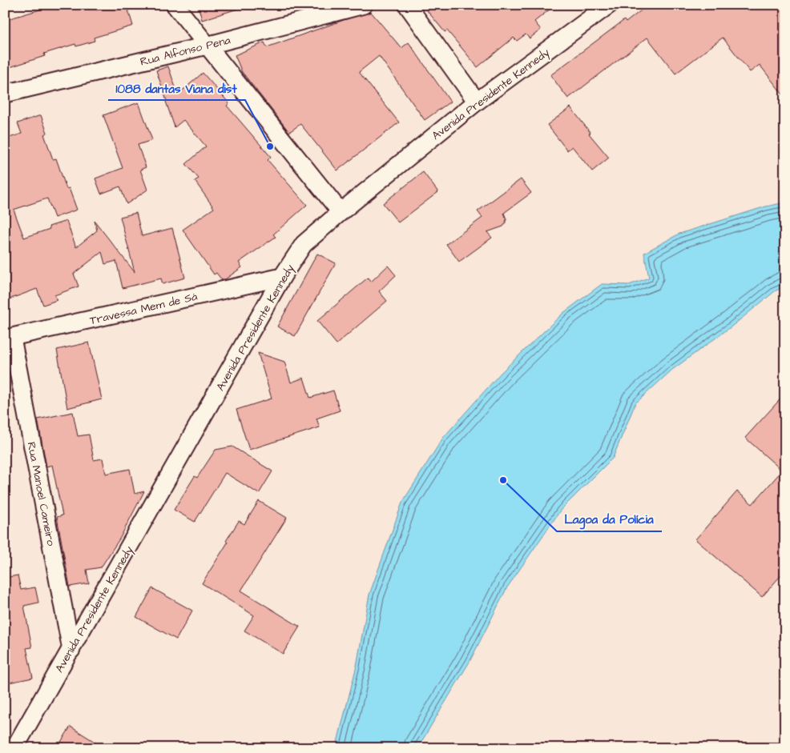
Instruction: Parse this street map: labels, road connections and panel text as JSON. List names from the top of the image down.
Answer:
{
  "streets": {
    "street": [
      "Rua Alfonso Pena",
      "Avenida Presidente Kennedy",
      "Travessa Mem de Sá",
      "Rua Manoel Cameiro"
    ]
  },
  "crossings": [
    ["Avenida Presidente Kennedy", "Travessa Mem de Sá"],
    ["Avenida Presidente Kennedy", "Rua Manoel Cameiro"],
    ["Travessa Mem de Sá", "Rua Manoel Cameiro"]
  ],
  "places": ["1088 dantas Viana dist", "Lagoa da Polícia"]
}
